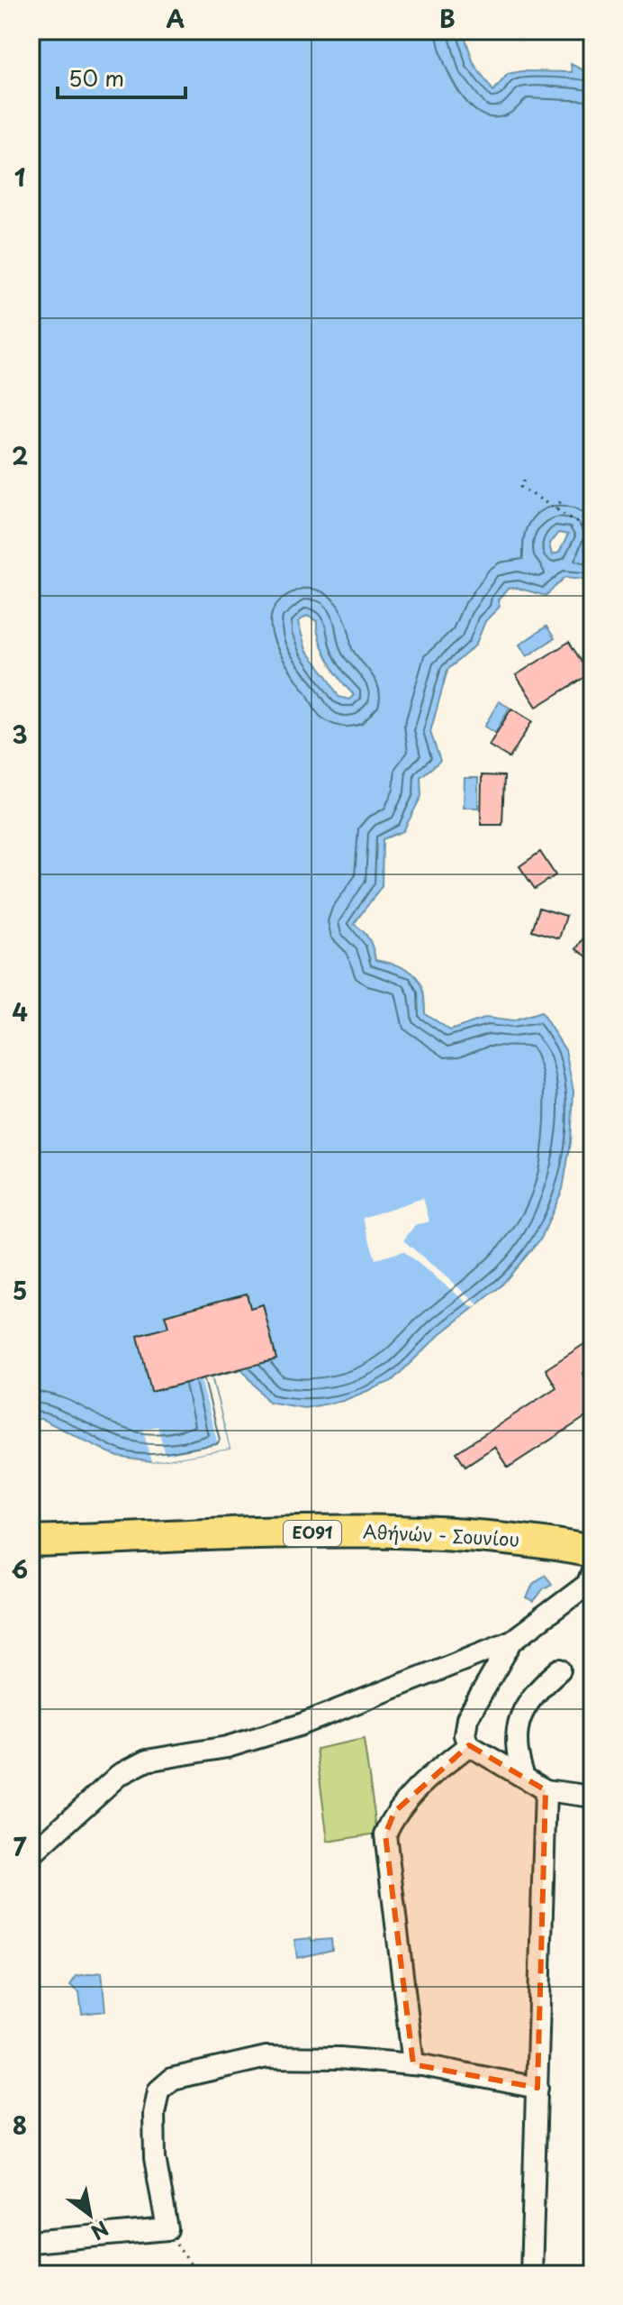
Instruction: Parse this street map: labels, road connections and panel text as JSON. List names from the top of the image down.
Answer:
{
  "streets": {
    "main road": ["ΕΟ91", "Αθήνών - Σουνίου"]
  },
  "scale_bar": "50 m",
  "north": "bottom right",
  "grid": {
    "columns": ["A", "B"],
    "rows": [
      "1",
      "2",
      "3",
      "4",
      "5",
      "6",
      "7",
      "8"
    ]
  }
}
